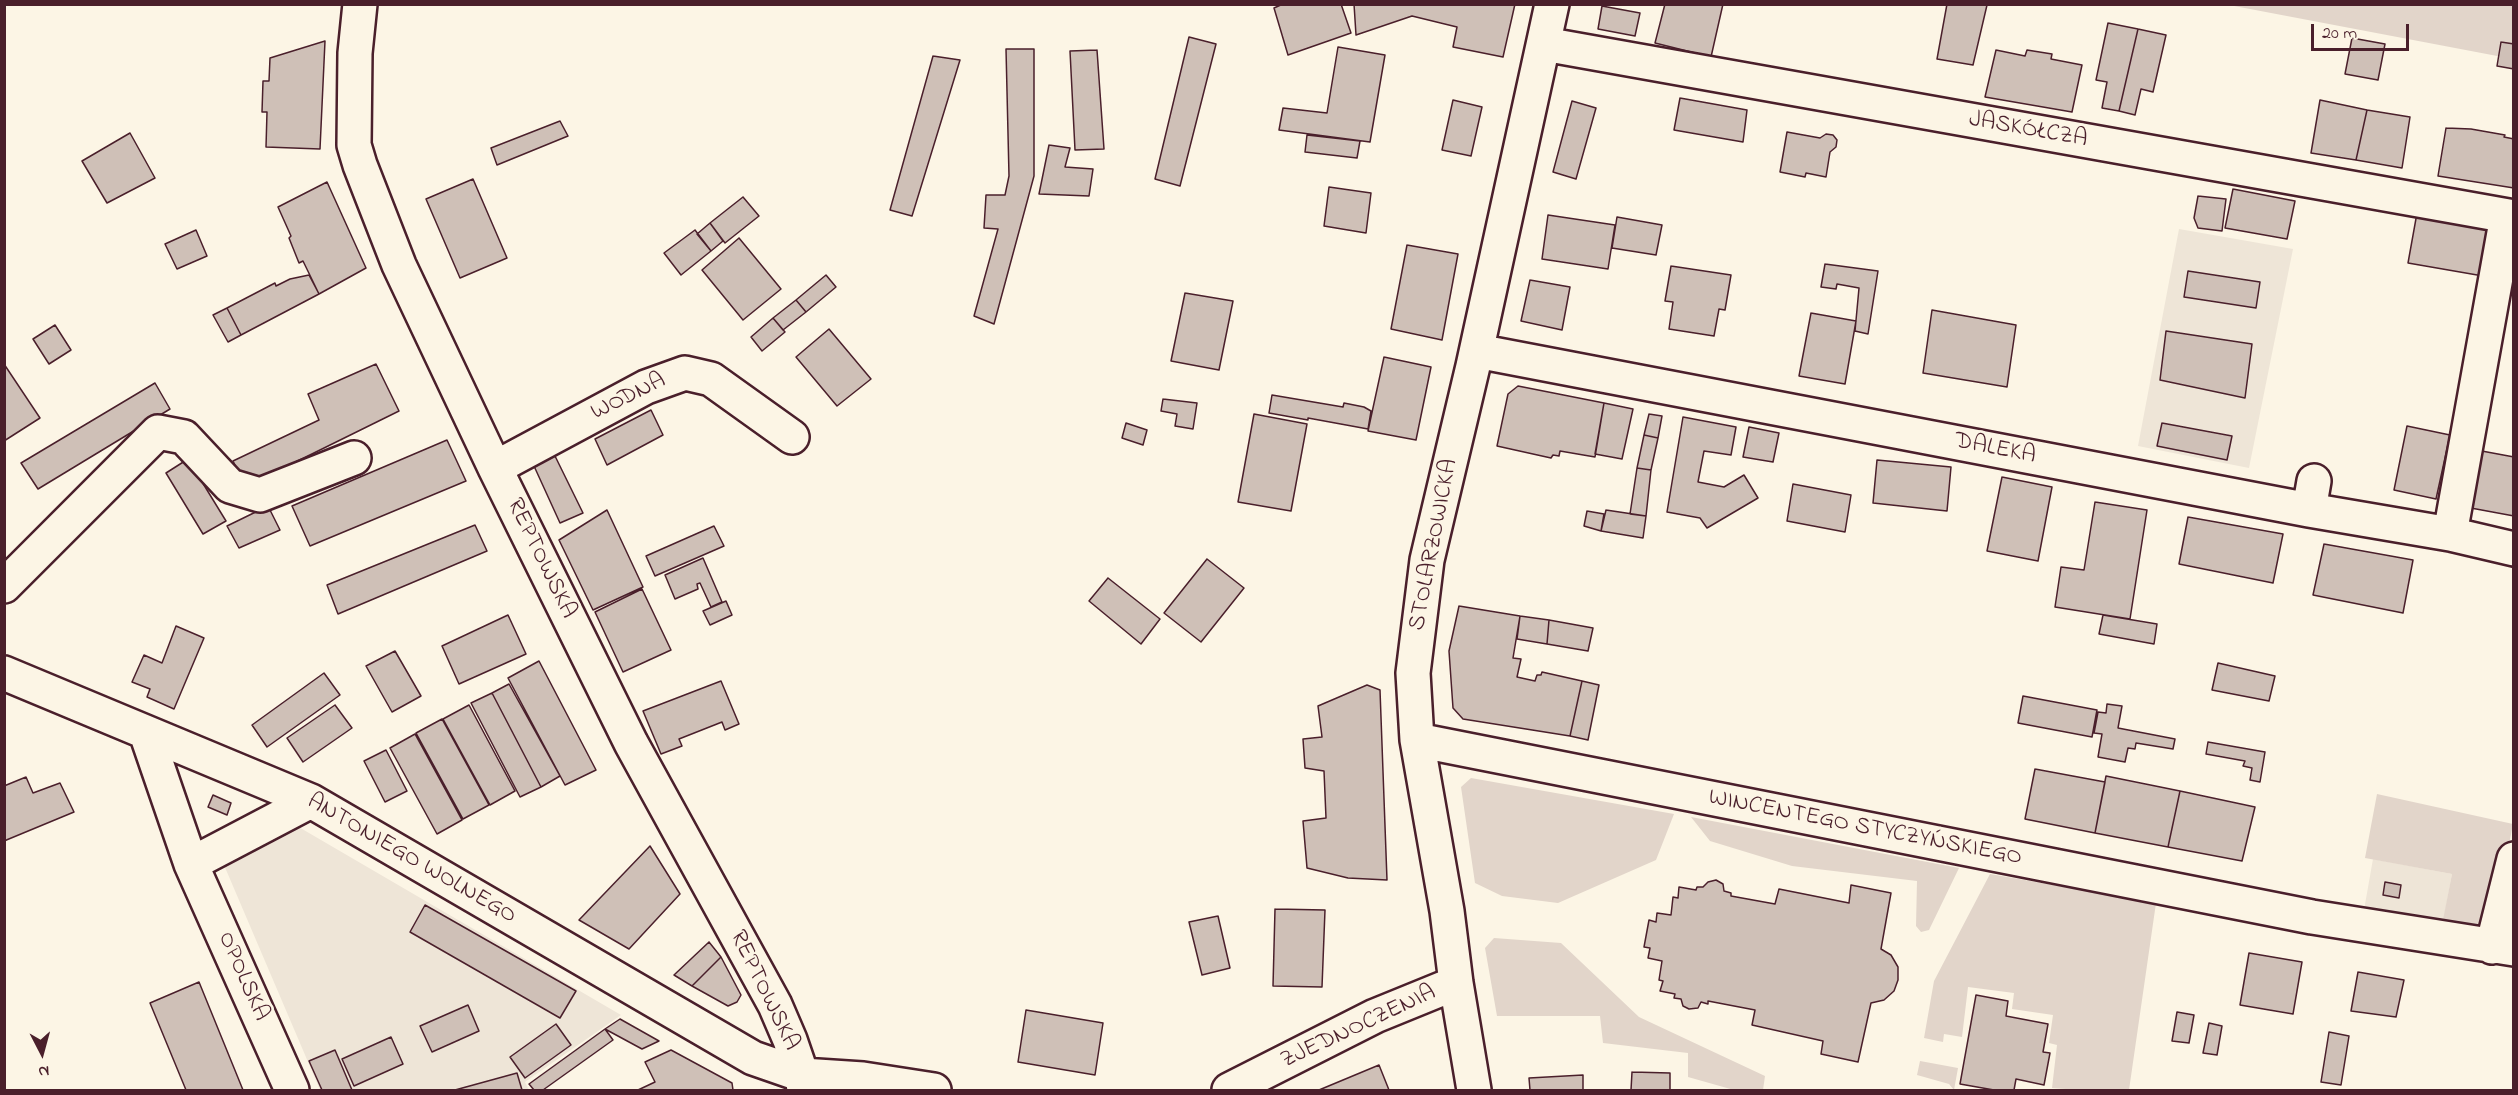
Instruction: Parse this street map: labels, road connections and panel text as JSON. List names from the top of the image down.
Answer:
{
  "streets": {
    "street": [
      "JASKÓŁCZA",
      "WODNA",
      "DALEKA",
      "STOLARZOWICKA",
      "REPTOWSKA",
      "WINCENTEGO STYCZYŃSKIEGO",
      "ANTONIEGO WOLNEGO",
      "OPOLSKA",
      "ZJEDNOCZENIA"
    ]
  },
  "crossings": [
    ["JASKÓŁCZA", "STOLARZOWICKA"],
    ["WODNA", "REPTOWSKA"],
    ["DALEKA", "STOLARZOWICKA"],
    ["STOLARZOWICKA", "WINCENTEGO STYCZYŃSKIEGO"],
    ["STOLARZOWICKA", "ZJEDNOCZENIA"],
    ["REPTOWSKA", "ANTONIEGO WOLNEGO"],
    ["ANTONIEGO WOLNEGO", "OPOLSKA"]
  ],
  "scale_bar": "20 m",
  "north": "bottom"
}
